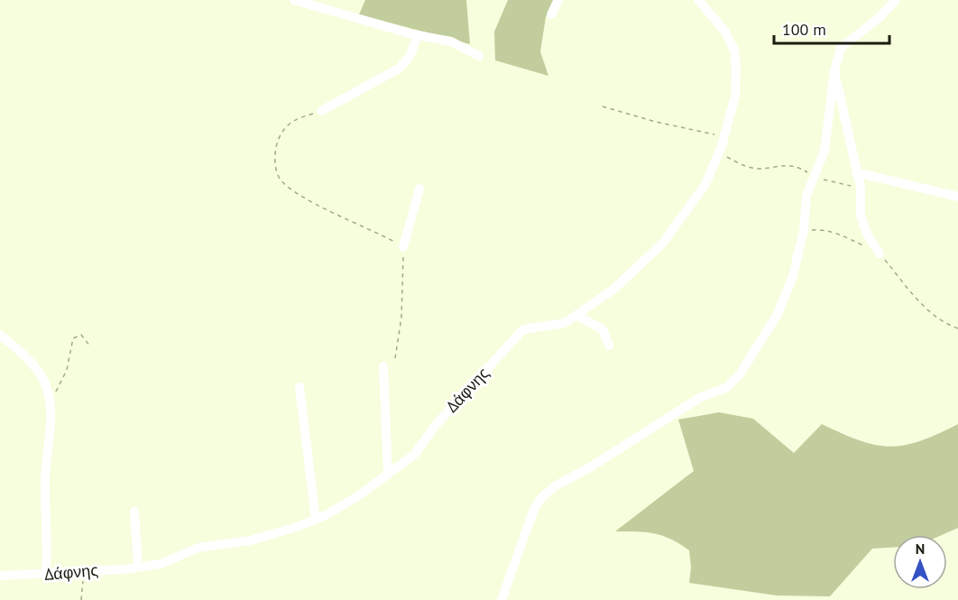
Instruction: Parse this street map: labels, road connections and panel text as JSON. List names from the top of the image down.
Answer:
{
  "streets": {
    "street": ["Δάφνης"]
  },
  "scale_bar": "100 m",
  "north": "top"
}
